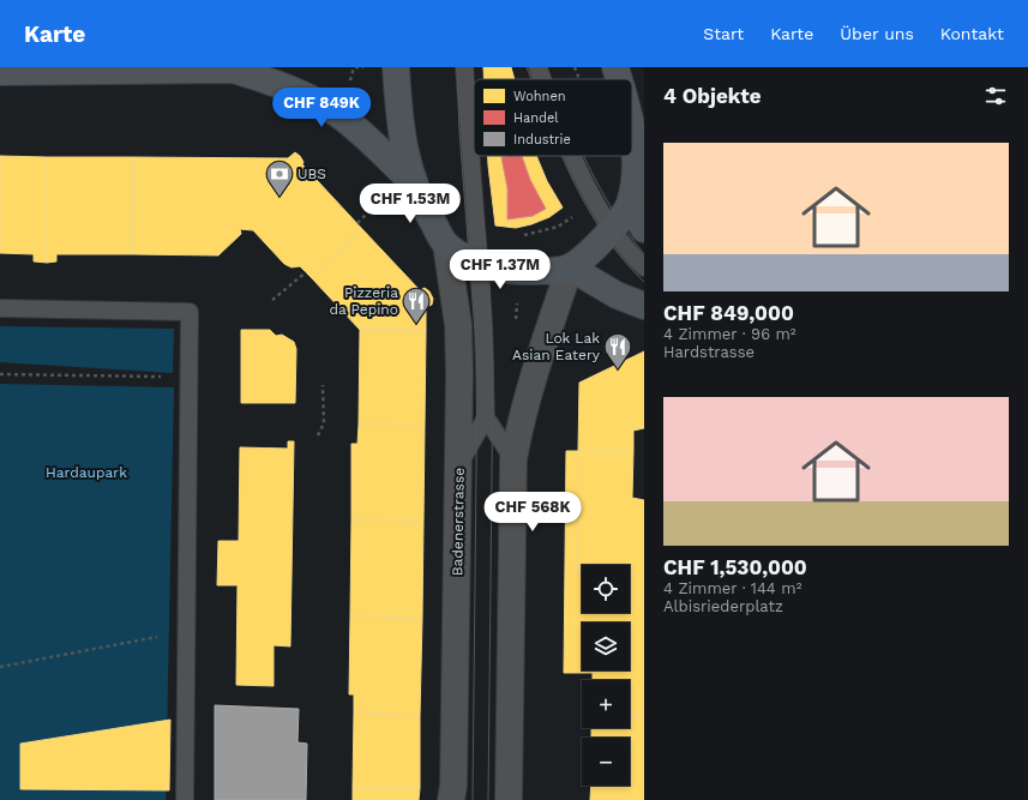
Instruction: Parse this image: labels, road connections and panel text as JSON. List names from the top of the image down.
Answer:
{
  "streets": {
    "street": ["Badenerstrasse"]
  },
  "parks": ["Hardaupark"],
  "places": {
    "bank": ["UBS"],
    "restaurant": ["Pizzeria da Pepino", "Lok Lak Asian Eatery"]
  },
  "legend": ["Wohnen", "Handel", "Industrie"],
  "page": {
    "header": "Karte",
    "nav": [
      "Start",
      "Karte",
      "Über uns",
      "Kontakt"
    ],
    "heading": "4 Objekte",
    "price": [
      "CHF 849K",
      "CHF 1.53M",
      "CHF 1.37M",
      "CHF 568K"
    ],
    "list": [
      {
        "name": "CHF 849,000",
        "note": "4 Zimmer · 96 m² · Hardstrasse"
      },
      {
        "name": "CHF 1,530,000",
        "note": "4 Zimmer · 144 m² · Albisriederplatz"
      }
    ],
    "map_buttons": ["+", "−"]
  }
}
